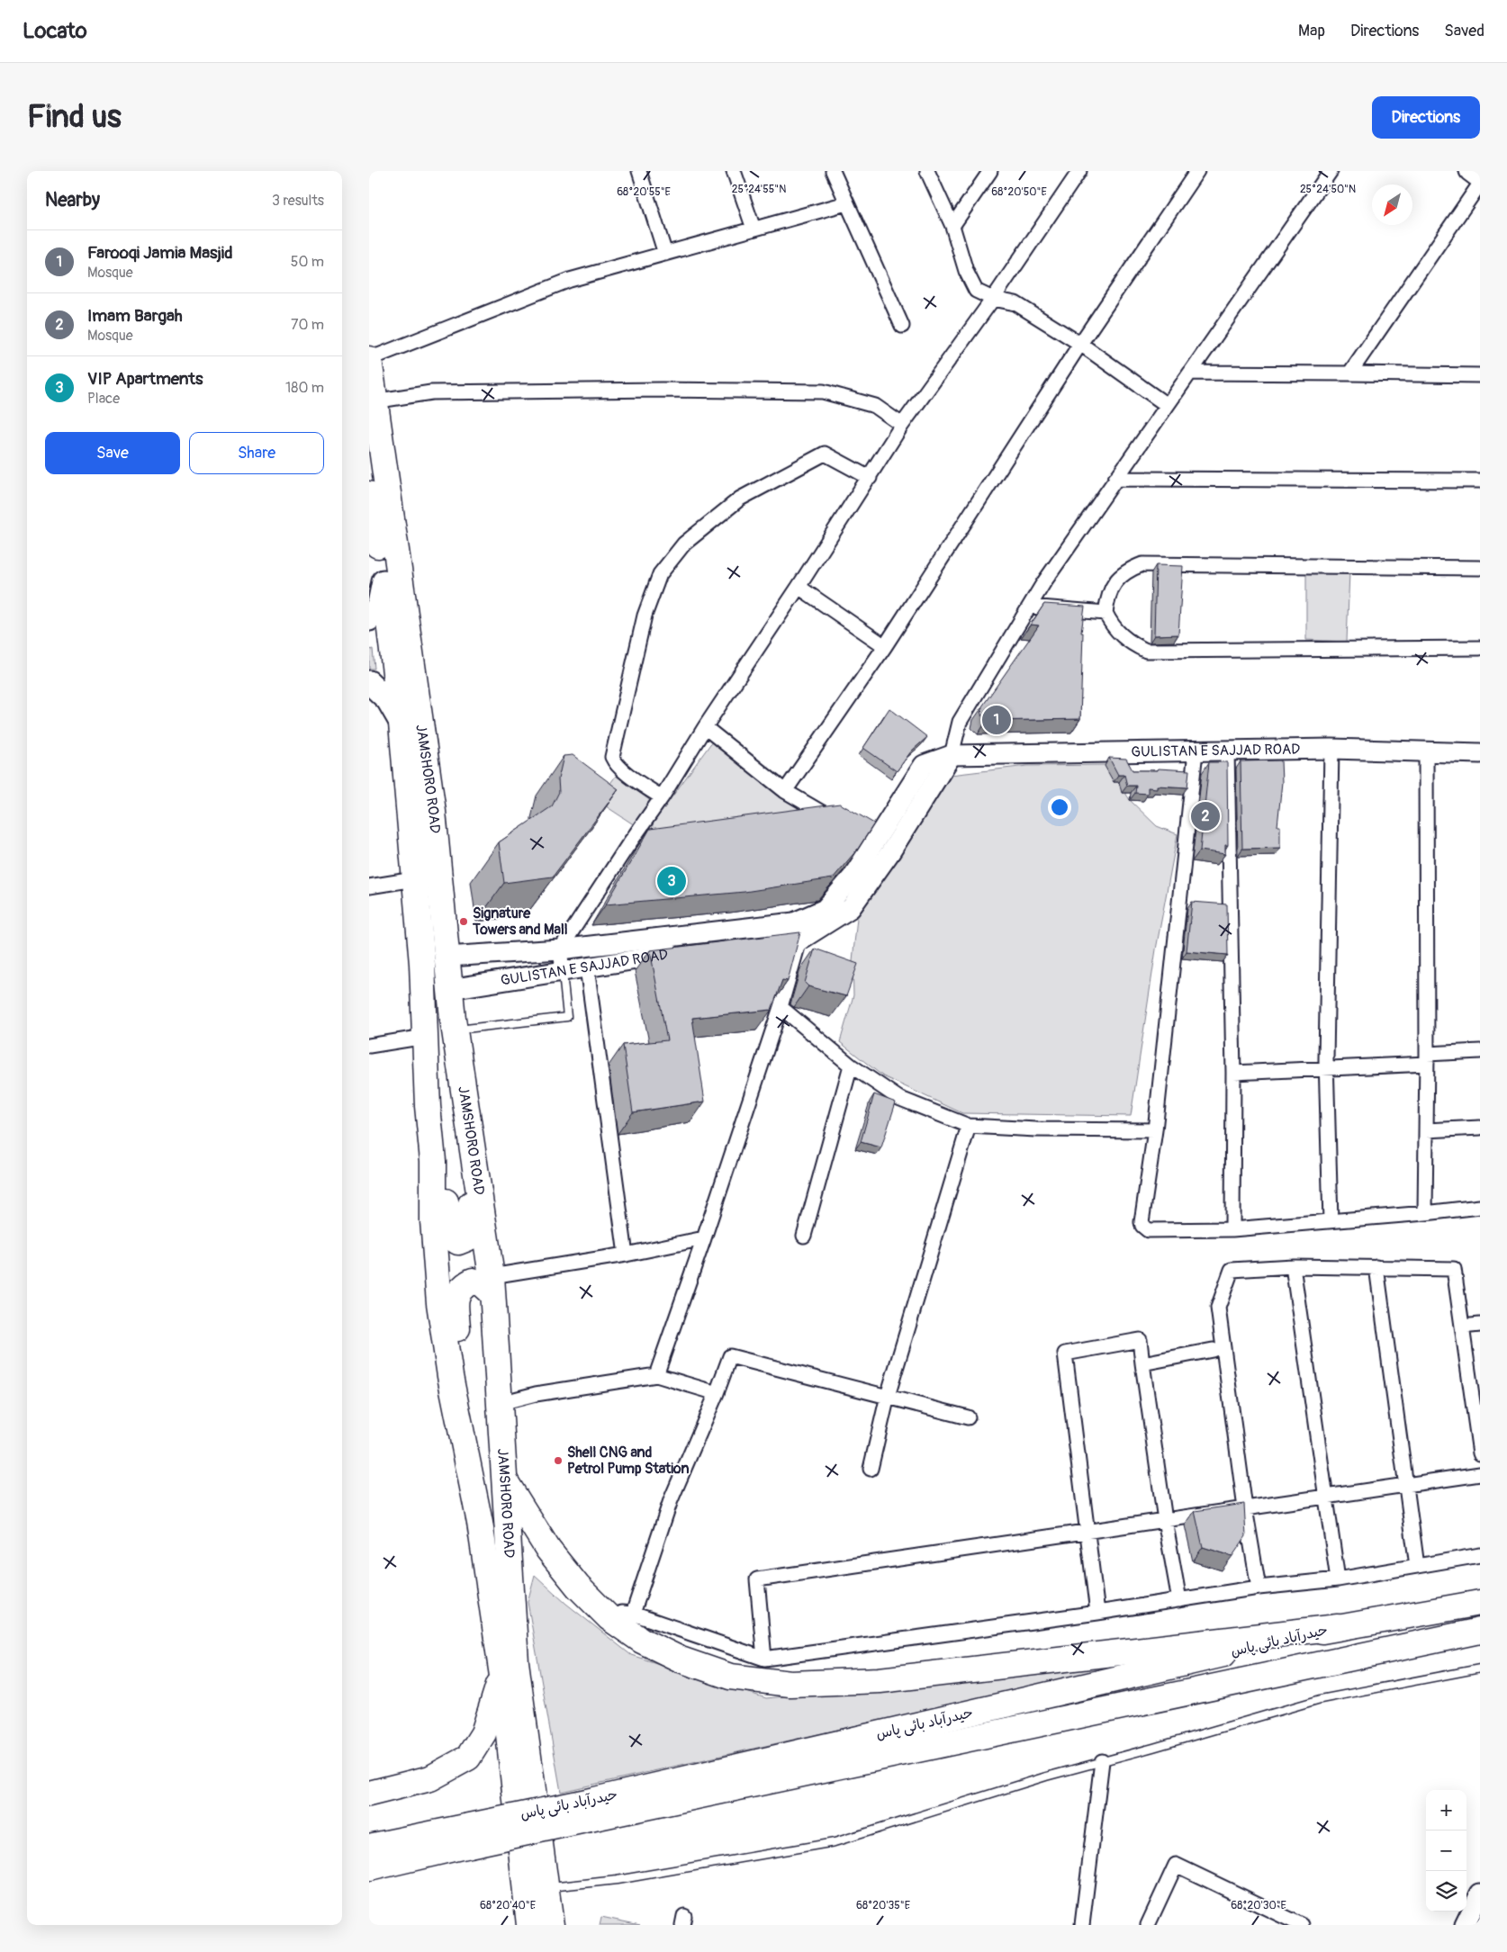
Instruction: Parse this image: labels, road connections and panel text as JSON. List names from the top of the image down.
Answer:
{
  "streets": {
    "highway": ["JAMSHORO ROAD", "حیدرآباد بائی پاس"],
    "street": ["GULISTAN E SAJJAD ROAD"]
  },
  "crossings": [
    ["GULISTAN E SAJJAD ROAD", "JAMSHORO ROAD"]
  ],
  "places": ["Signature Towers and Mall", "Shell CNG and Petrol Pump Station"],
  "north": "bottom left",
  "page": {
    "header": "Locato",
    "nav": ["Map", "Directions", "Saved"],
    "buttons": [
      "Directions",
      ["Save", "Share"]
    ],
    "title": "Find us",
    "heading": ["Nearby", "3 results"],
    "list": [
      {
        "mark": "1",
        "name": "Farooqi Jamia Masjid",
        "note": "Mosque",
        "value": "50 m"
      },
      {
        "mark": "2",
        "name": "Imam Bargah",
        "note": "Mosque",
        "value": "70 m"
      },
      {
        "mark": "3",
        "name": "VIP Apartments",
        "note": "Place",
        "value": "180 m"
      }
    ],
    "pins": ["1", "2", "3"],
    "map_buttons": ["+", "−"]
  },
  "coordinates": [
    "25°24'55\"N",
    "25°24'50\"N",
    "68°20'50\"E",
    "68°20'55\"E",
    "68°20'40\"E",
    "68°20'35\"E",
    "68°20'30\"E"
  ]
}
